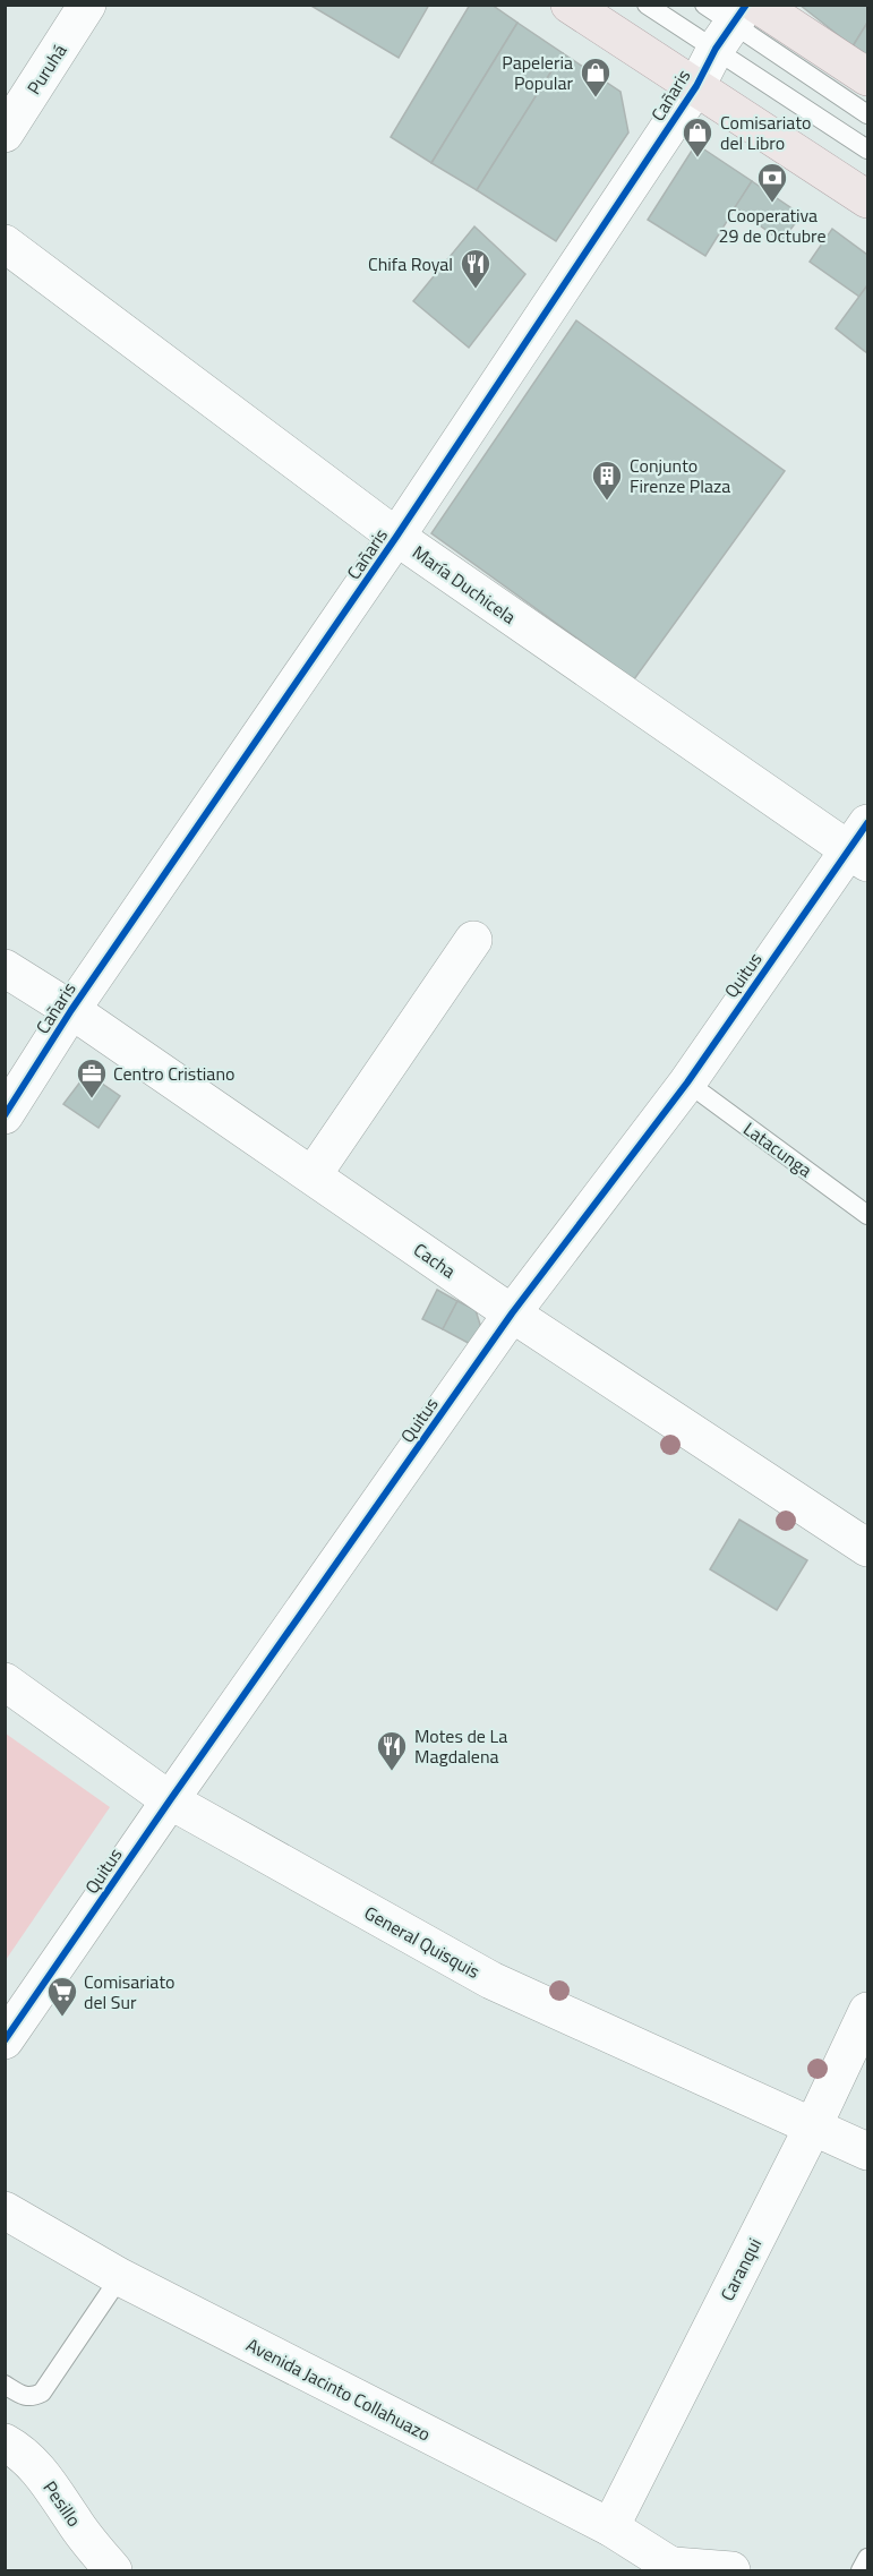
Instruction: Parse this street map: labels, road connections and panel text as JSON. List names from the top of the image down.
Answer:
{
  "streets": {
    "street": [
      "Puruhá",
      "Cañaris",
      "María Duchicela",
      "Quitus",
      "Cacha",
      "General Quisquis",
      "Caranqui",
      "Avenida Jacinto Collahuazo",
      "Pesillo"
    ],
    "lane": ["Latacunga"]
  },
  "crossings": [
    ["Cañaris", "María Duchicela"],
    ["Cañaris", "Cacha"],
    ["María Duchicela", "Quitus"],
    ["Quitus", "Latacunga"],
    ["Quitus", "Cacha"],
    ["Quitus", "General Quisquis"],
    ["General Quisquis", "Caranqui"],
    ["Caranqui", "Avenida Jacinto Collahuazo"]
  ],
  "places": {
    "shop": ["Papeleria Popular", "Comisariato del Libro"],
    "bank": ["Cooperativa 29 de Octubre"],
    "restaurant": ["Chifa Royal", "Motes de La Magdalena"],
    "building": ["Conjunto Firenze Plaza"],
    "office": ["Centro Cristiano"],
    "supermarket": ["Comisariato del Sur"]
  }
}
